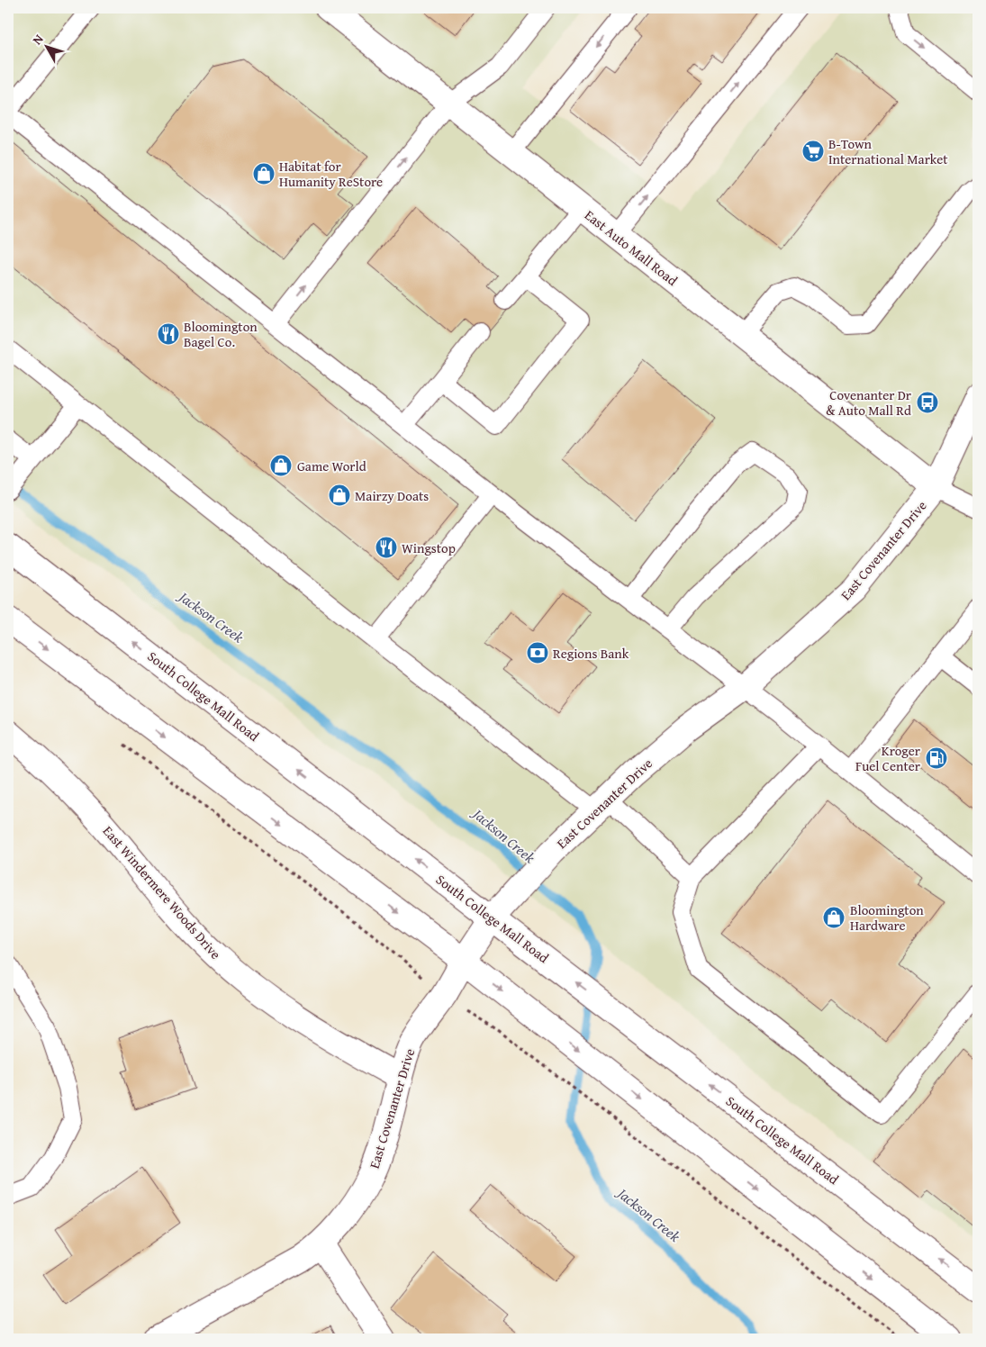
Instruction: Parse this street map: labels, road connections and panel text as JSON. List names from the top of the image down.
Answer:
{
  "streets": {
    "street": [
      "East Auto Mall Road",
      "East Covenanter Drive",
      "South College Mall Road",
      "East Windermere Woods Drive"
    ]
  },
  "crossings": [
    ["East Auto Mall Road", "East Covenanter Drive"],
    ["East Covenanter Drive", "South College Mall Road"],
    ["East Covenanter Drive", "East Windermere Woods Drive"]
  ],
  "water": ["Jackson Creek"],
  "places": {
    "supermarket": ["B-Town International Market"],
    "shop": [
      "Habitat for Humanity ReStore",
      "Game World",
      "Mairzy Doats",
      "Bloomington Hardware"
    ],
    "restaurant": ["Bloomington Bagel Co.", "Wingstop"],
    "bus stop": ["Covenanter Dr & Auto Mall Rd"],
    "bank": ["Regions Bank"],
    "fuel station": ["Kroger Fuel Center"]
  },
  "north": "top left"
}
